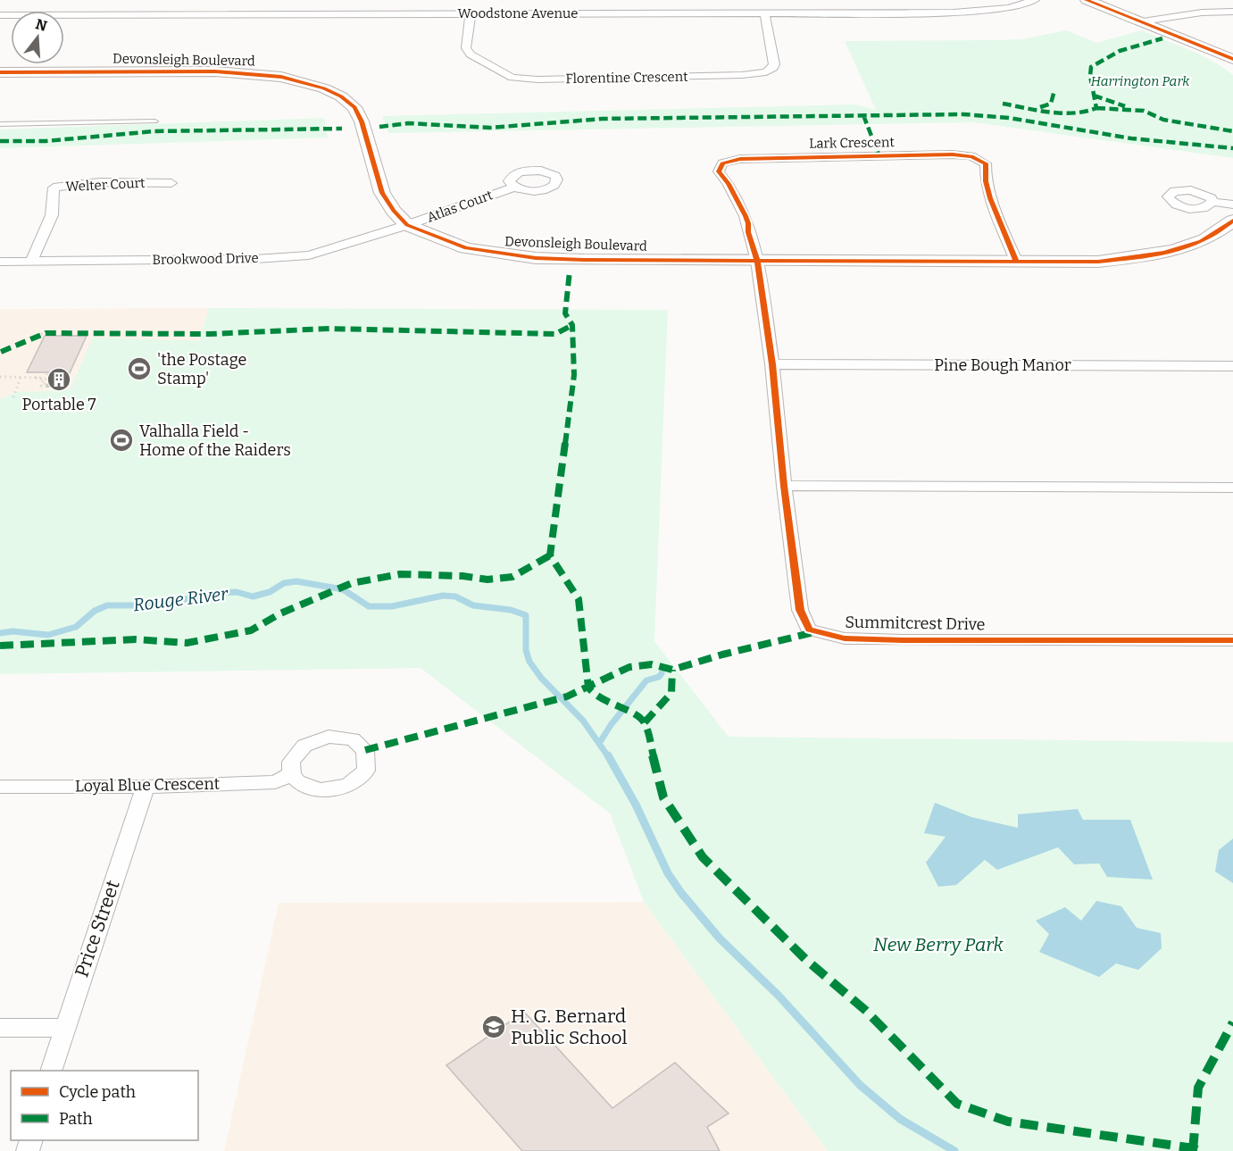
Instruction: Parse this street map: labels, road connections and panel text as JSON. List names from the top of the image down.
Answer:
{
  "streets": {
    "street": [
      "Woodstone Avenue",
      "Devonsleigh Boulevard",
      "Florentine Crescent",
      "Lark Crescent",
      "Welter Court",
      "Atlas Court",
      "Brookwood Drive",
      "Pine Bough Manor",
      "Summitcrest Drive",
      "Loyal Blue Crescent",
      "Price Street"
    ]
  },
  "crossings": [
    ["Woodstone Avenue", "Florentine Crescent"],
    ["Devonsleigh Boulevard", "Lark Crescent"],
    ["Devonsleigh Boulevard", "Atlas Court"],
    ["Devonsleigh Boulevard", "Brookwood Drive"],
    ["Devonsleigh Boulevard", "Summitcrest Drive"],
    ["Lark Crescent", "Summitcrest Drive"],
    ["Welter Court", "Brookwood Drive"],
    ["Atlas Court", "Brookwood Drive"],
    ["Pine Bough Manor", "Summitcrest Drive"],
    ["Loyal Blue Crescent", "Price Street"]
  ],
  "water": ["Rouge River"],
  "parks": ["Harrington Park", "New Berry Park"],
  "places": {
    "sports": ["'the Postage Stamp'", "Valhalla Field - Home of the Raiders"],
    "building": ["Portable 7"],
    "school or university": ["H. G. Bernard Public School"]
  },
  "legend": ["Cycle path", "Path"],
  "north": "top"
}
